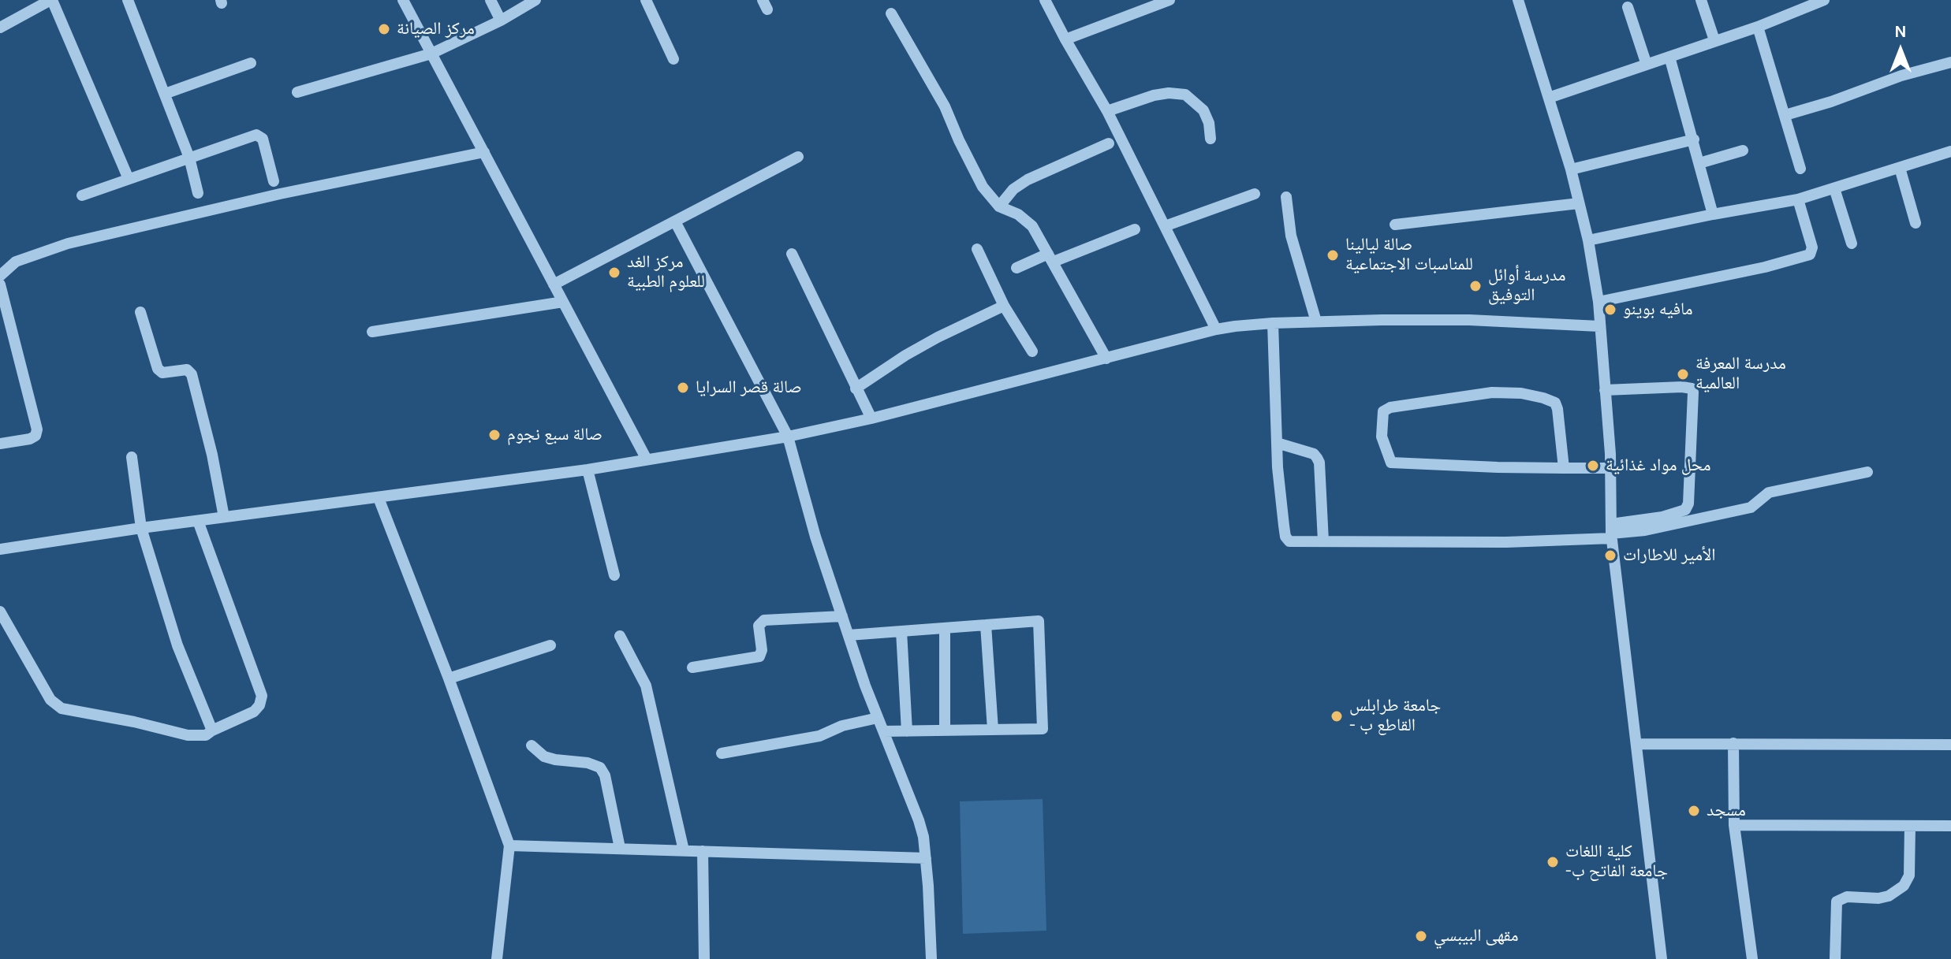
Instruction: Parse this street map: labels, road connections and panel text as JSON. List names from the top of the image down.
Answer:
{
  "places": [
    "مركز الصيانة",
    "صالة ليالينا للمناسبات الاجتماعية",
    "مركز الغد للعلوم الطبية",
    "مدرسة أوائل التوفيق",
    "مافيه بوينو",
    "مدرسة المعرفة العالمية",
    "صالة قصر السرايا",
    "صالة سبع نجوم",
    "محل مواد غذائية",
    "الأمير للاطارات",
    "جامعة طرابلس - القاطع ب",
    "مسجد",
    "كلية اللغات -جامعة الفاتح ب",
    "مقهى البيبسي"
  ],
  "north": "top"
}
